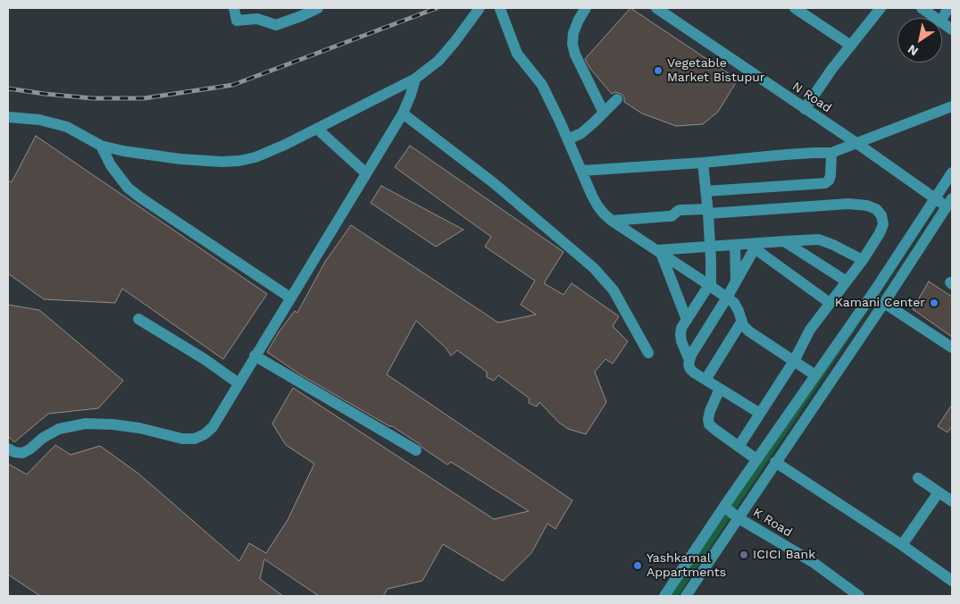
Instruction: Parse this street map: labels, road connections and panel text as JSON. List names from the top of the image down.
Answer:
{
  "streets": {
    "street": ["N Road", "K Road"]
  },
  "places": [
    "Vegetable Market Bistupur",
    "Kamani Center",
    "ICICI Bank",
    "Yashkamal Appartments"
  ],
  "north": "bottom left"
}
